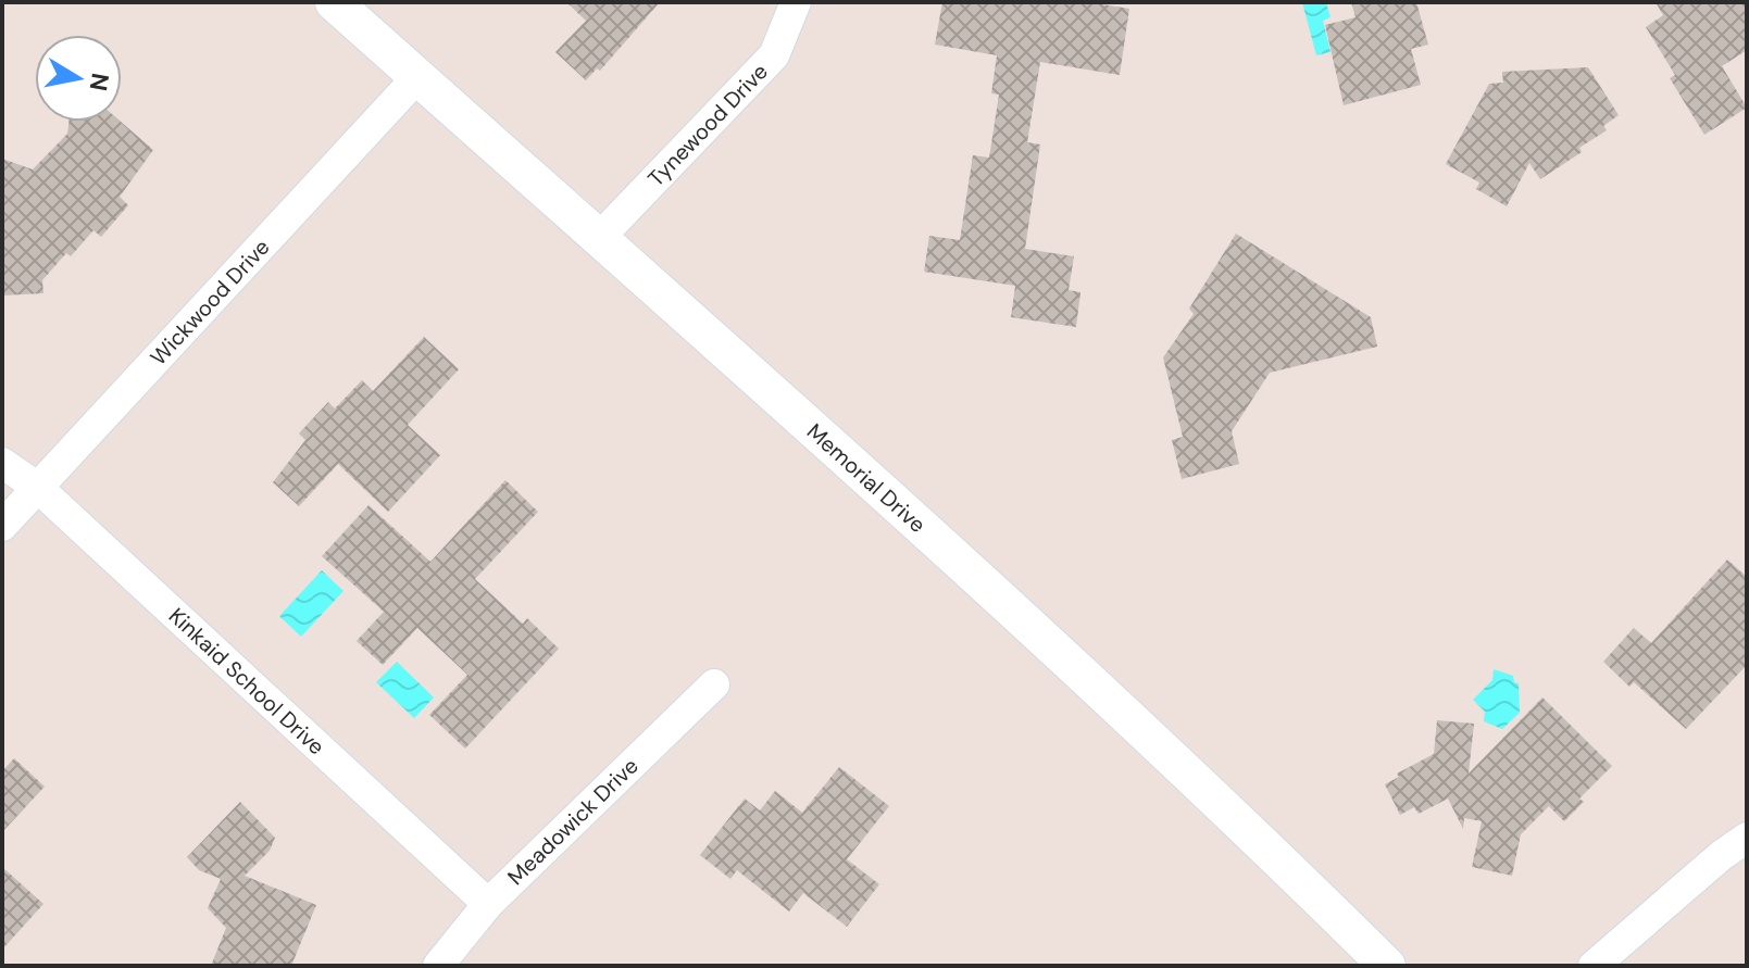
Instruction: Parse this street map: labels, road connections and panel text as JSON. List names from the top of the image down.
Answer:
{
  "streets": {
    "street": [
      "Tynewood Drive",
      "Wickwood Drive",
      "Memorial Drive",
      "Kinkaid School Drive",
      "Meadowick Drive"
    ]
  },
  "crossings": [
    ["Tynewood Drive", "Memorial Drive"],
    ["Wickwood Drive", "Memorial Drive"],
    ["Wickwood Drive", "Kinkaid School Drive"],
    ["Kinkaid School Drive", "Meadowick Drive"]
  ],
  "north": "right"
}
